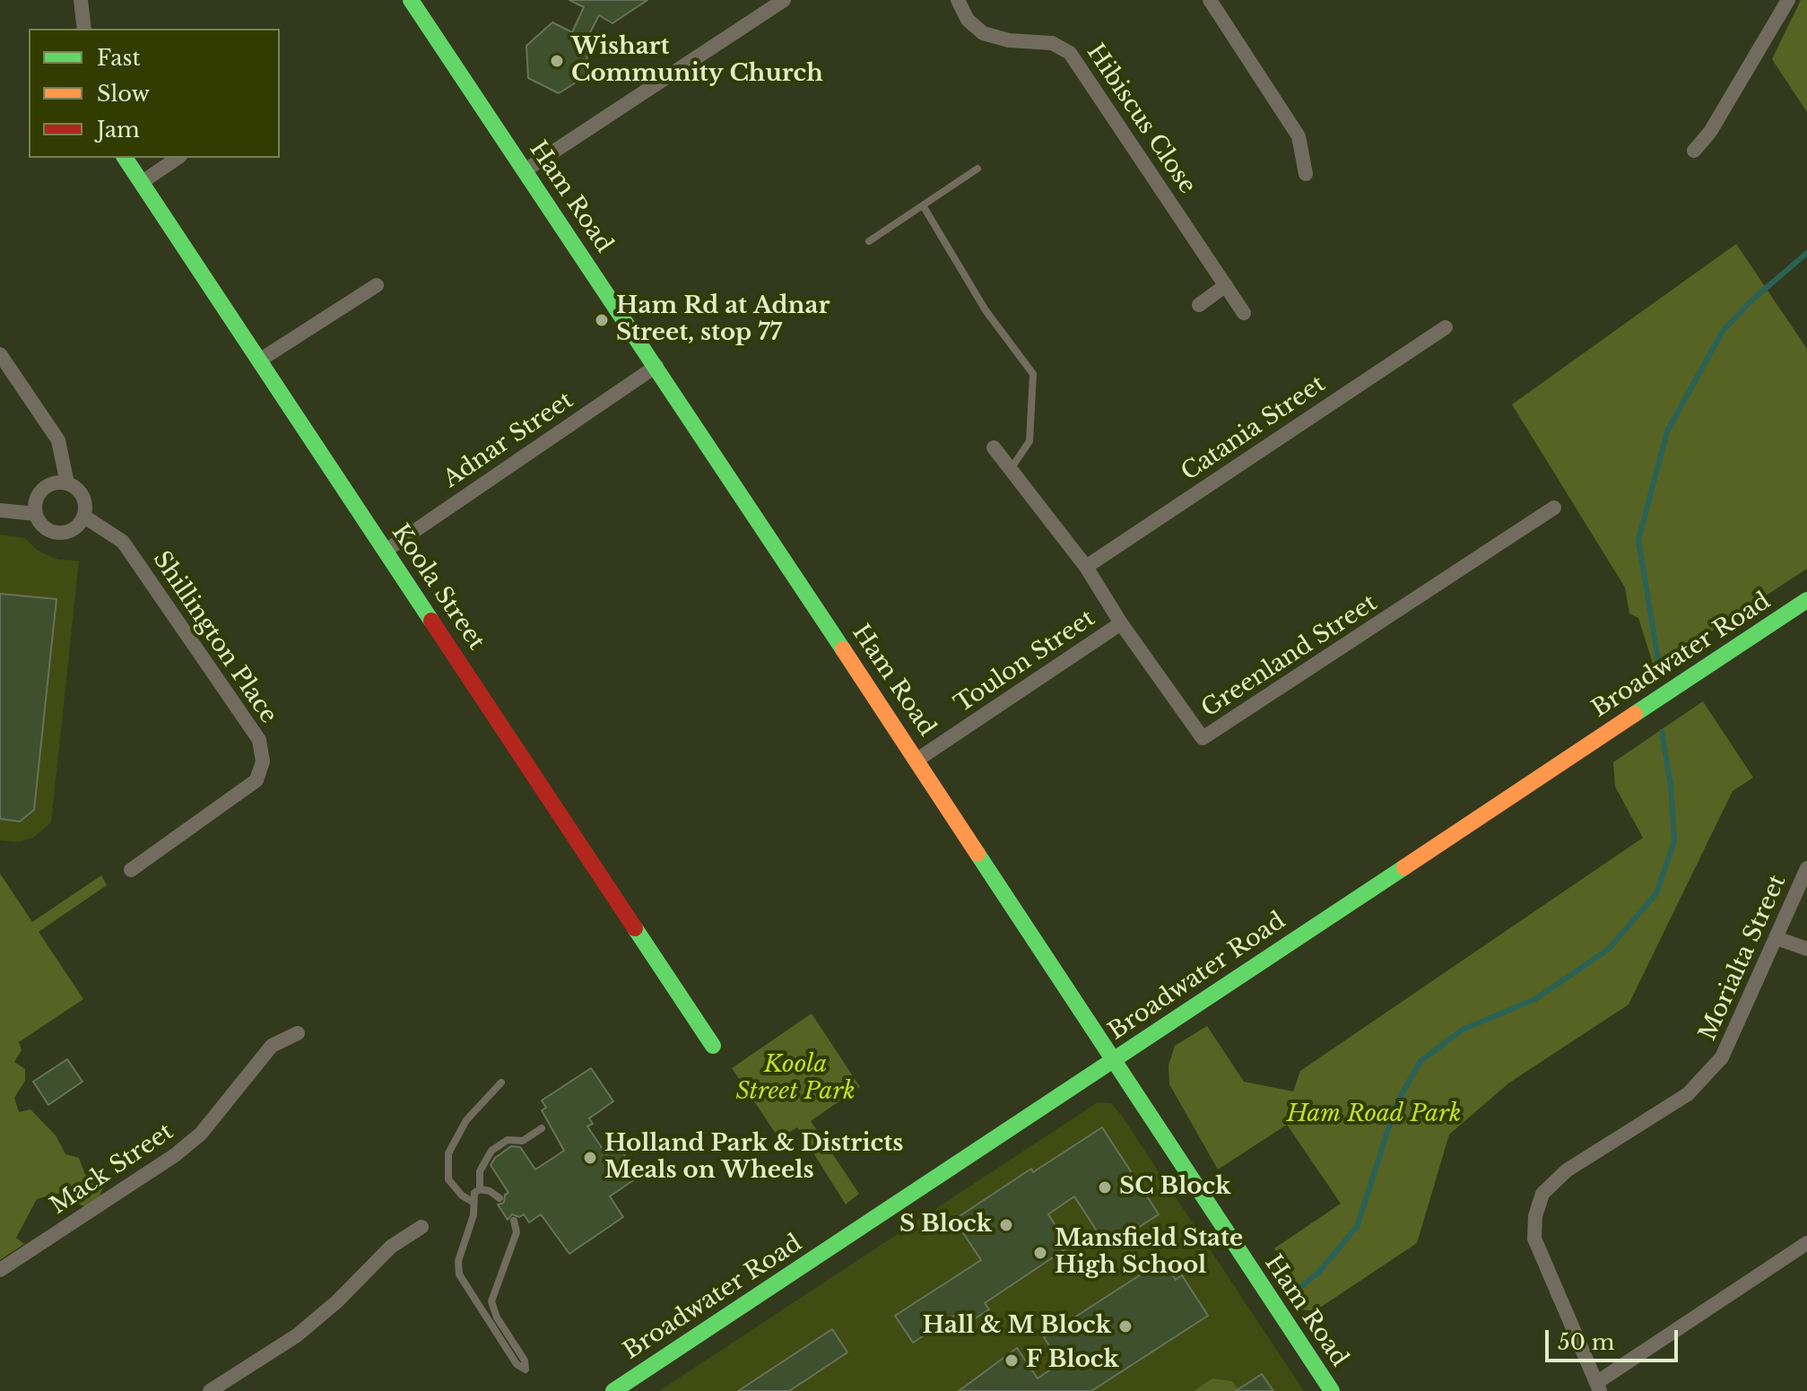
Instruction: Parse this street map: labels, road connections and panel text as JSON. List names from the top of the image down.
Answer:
{
  "streets": {
    "street": [
      "Hibiscus Close",
      "Ham Road",
      "Catania Street",
      "Adnar Street",
      "Koola Street",
      "Shillington Place",
      "Broadwater Road",
      "Greenland Street",
      "Toulon Street",
      "Morialta Street",
      "Mack Street"
    ]
  },
  "crossings": [
    ["Ham Road", "Adnar Street"],
    ["Ham Road", "Broadwater Road"],
    ["Ham Road", "Toulon Street"],
    ["Catania Street", "Greenland Street"],
    ["Adnar Street", "Koola Street"],
    ["Greenland Street", "Toulon Street"]
  ],
  "parks": ["Koola Street Park", "Ham Road Park"],
  "places": [
    "Wishart Community Church",
    "Ham Rd at Adnar Street, stop 77",
    "Holland Park & Districts Meals on Wheels",
    "SC Block",
    "S Block",
    "Mansfield State High School",
    "Hall & M Block",
    "F Block"
  ],
  "legend": ["Fast", "Slow", "Jam"],
  "scale_bar": "50 m"
}
